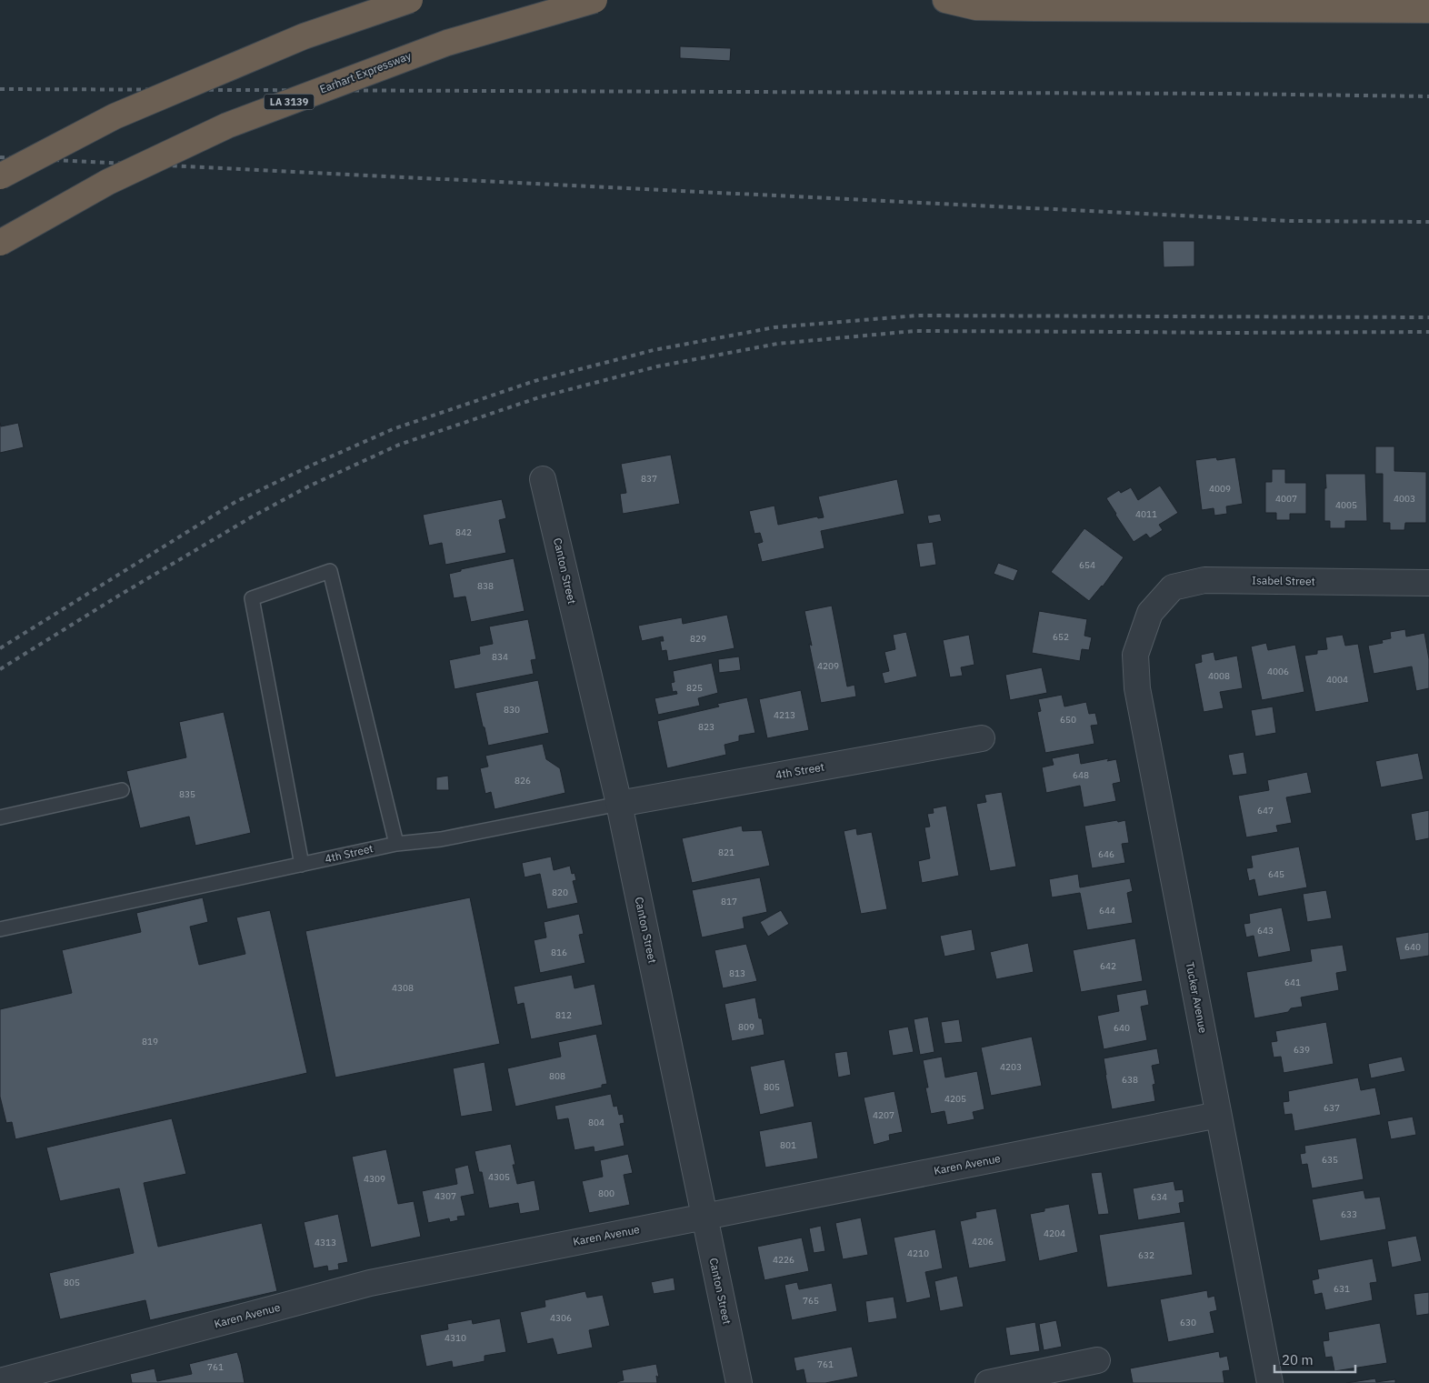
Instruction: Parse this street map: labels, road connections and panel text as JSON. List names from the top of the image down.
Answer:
{
  "streets": {
    "highway": ["Earhart Expressway", "LA 3139"],
    "street": [
      "Canton Street",
      "Isabel Street",
      "4th Street",
      "Tucker Avenue",
      "Karen Avenue"
    ]
  },
  "crossings": [
    ["Canton Street", "4th Street"],
    ["Canton Street", "Karen Avenue"],
    ["Isabel Street", "Tucker Avenue"],
    ["Tucker Avenue", "Karen Avenue"]
  ],
  "house_numbers": [
    "837",
    "4009",
    "4007",
    "4003",
    "4005",
    "4011",
    "842",
    "654",
    "838",
    "652",
    "829",
    "834",
    "4209",
    "4006",
    "4008",
    "4004",
    "825",
    "830",
    "4213",
    "650",
    "823",
    "648",
    "826",
    "835",
    "647",
    "821",
    "646",
    "645",
    "820",
    "817",
    "644",
    "643",
    "640",
    "816",
    "642",
    "813",
    "641",
    "4308",
    "812",
    "809",
    "640",
    "819",
    "639",
    "4203",
    "808",
    "638",
    "805",
    "4205",
    "637",
    "4207",
    "804",
    "801",
    "635",
    "4305",
    "4309",
    "800",
    "4307",
    "634",
    "633",
    "4204",
    "4206",
    "4313",
    "4210",
    "632",
    "4226",
    "805",
    "631",
    "765",
    "4306",
    "630",
    "4310",
    "761",
    "761"
  ],
  "scale_bar": "20 m"
}
